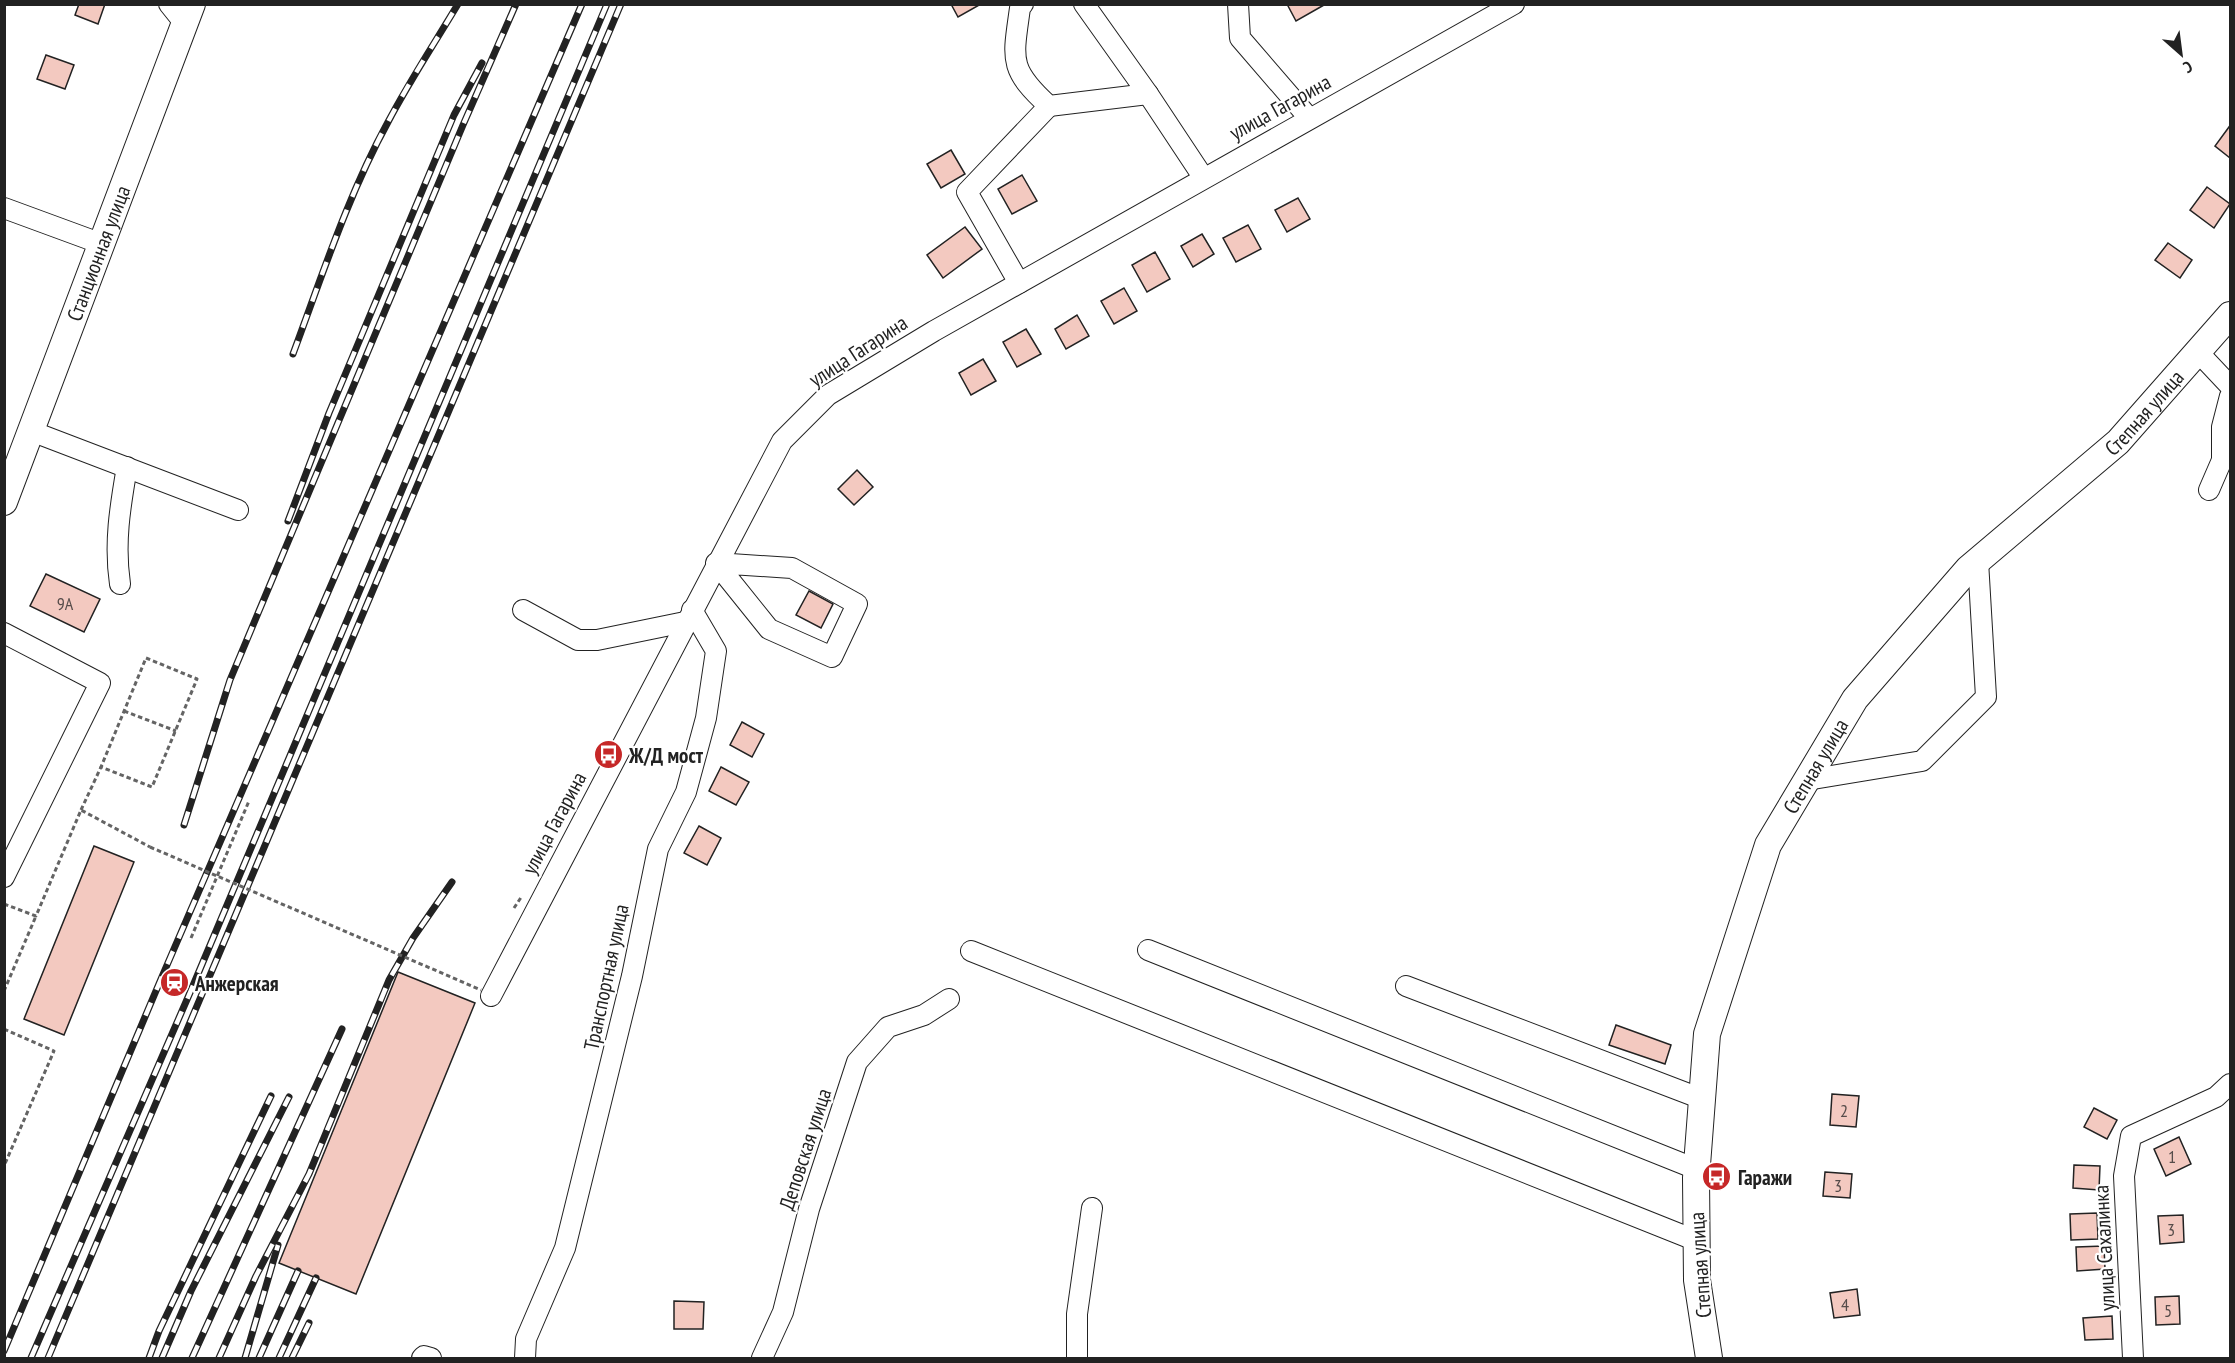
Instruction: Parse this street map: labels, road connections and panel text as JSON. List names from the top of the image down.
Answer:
{
  "streets": {
    "main road": ["Станционная улица", "Степная улица"],
    "street": [
      "улица Гагарина",
      "Транспортная улица",
      "Деповская улица",
      "улица Сахалинка"
    ]
  },
  "crossings": [
    ["улица Гагарина", "Транспортная улица"]
  ],
  "places": {
    "bus stop": ["Ж/Д мост", "Гаражи"],
    "station": ["Анжерская"]
  },
  "house_numbers": [
    "9А",
    "2",
    "1",
    "3",
    "3",
    "4",
    "5"
  ],
  "north": "bottom right"
}
